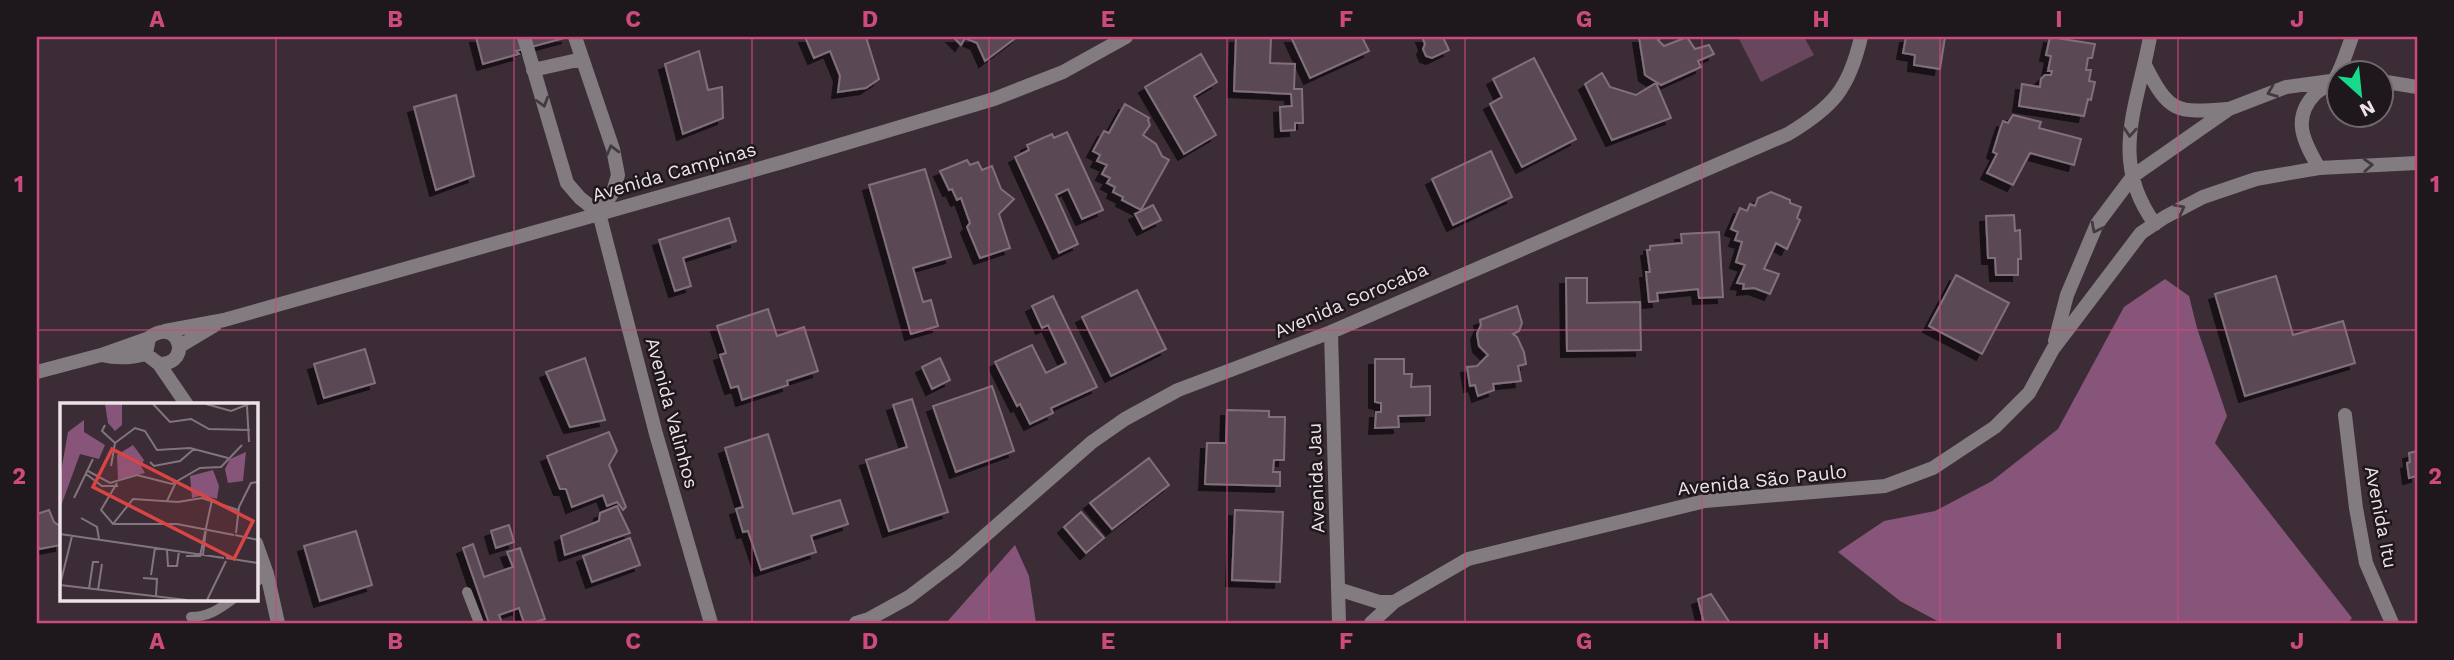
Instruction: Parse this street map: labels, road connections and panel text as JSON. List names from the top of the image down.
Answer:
{
  "streets": {
    "street": [
      "Avenida Campinas",
      "Avenida Sorocaba",
      "Avenida Valinhos",
      "Avenida Jau",
      "Avenida São Paulo",
      "Avenida Itu"
    ]
  },
  "crossings": [
    ["Avenida Campinas", "Avenida Valinhos"],
    ["Avenida Sorocaba", "Avenida Jau"]
  ],
  "north": "bottom right",
  "grid": {
    "columns": [
      "A",
      "B",
      "C",
      "D",
      "E",
      "F",
      "G",
      "H",
      "I",
      "J"
    ],
    "rows": ["1", "2"]
  }
}
